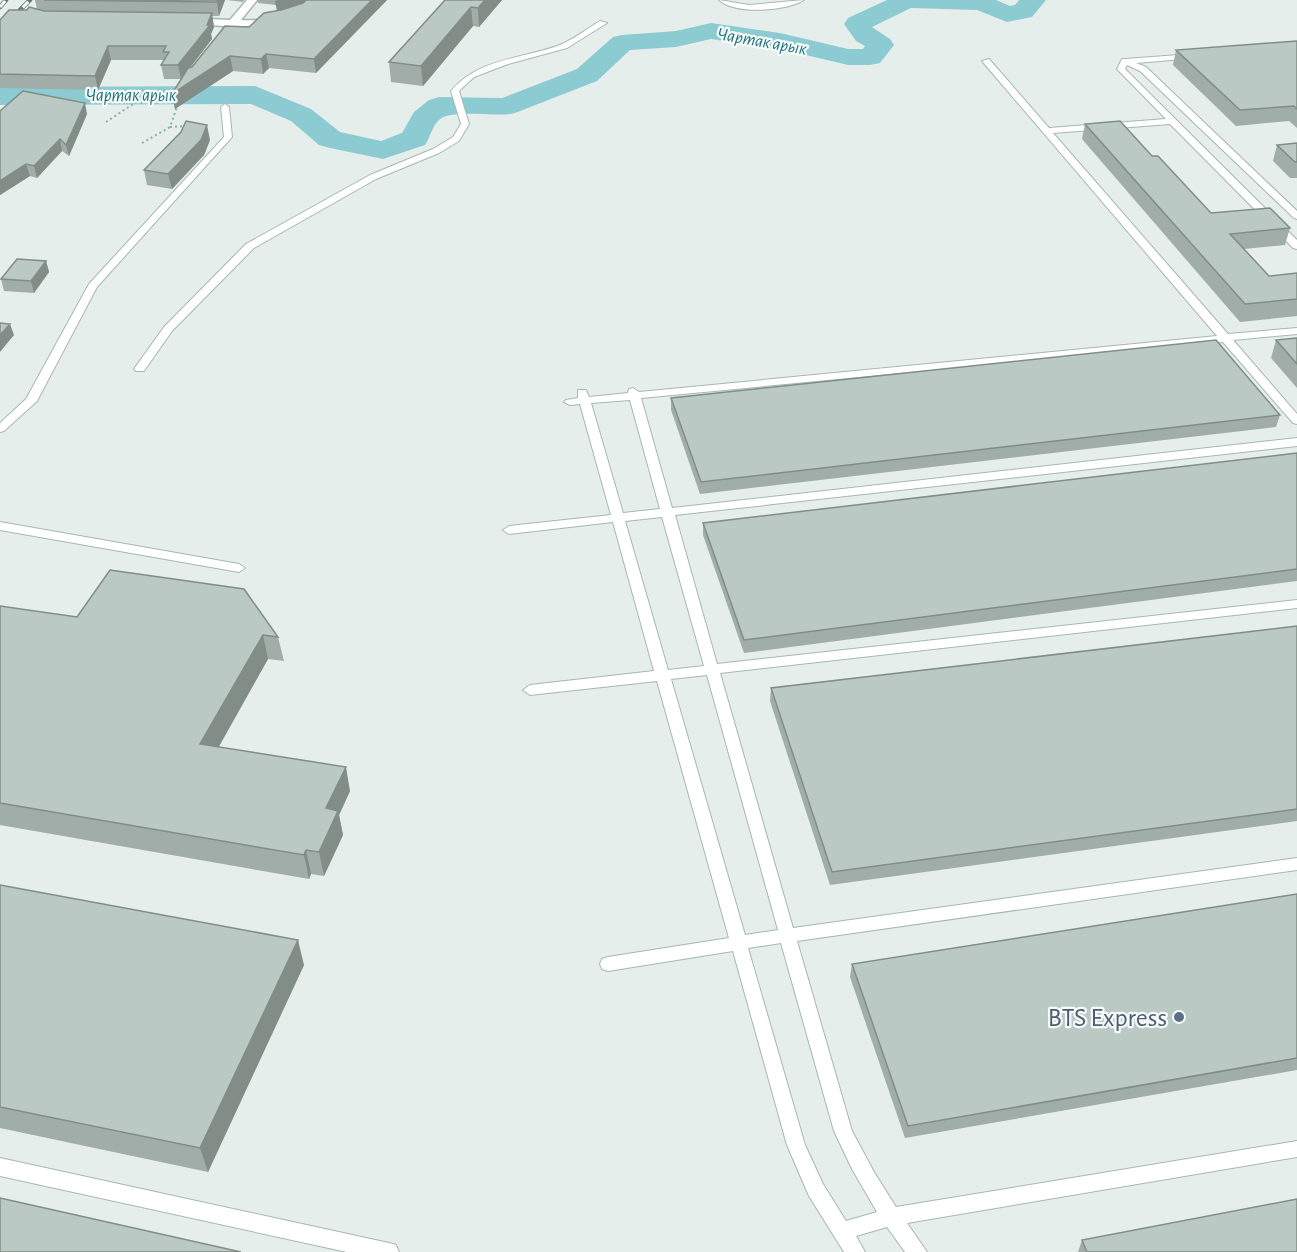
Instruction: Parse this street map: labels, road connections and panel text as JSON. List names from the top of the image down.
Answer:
{
  "water": ["Чартак арык"],
  "places": ["BTS Express"]
}
